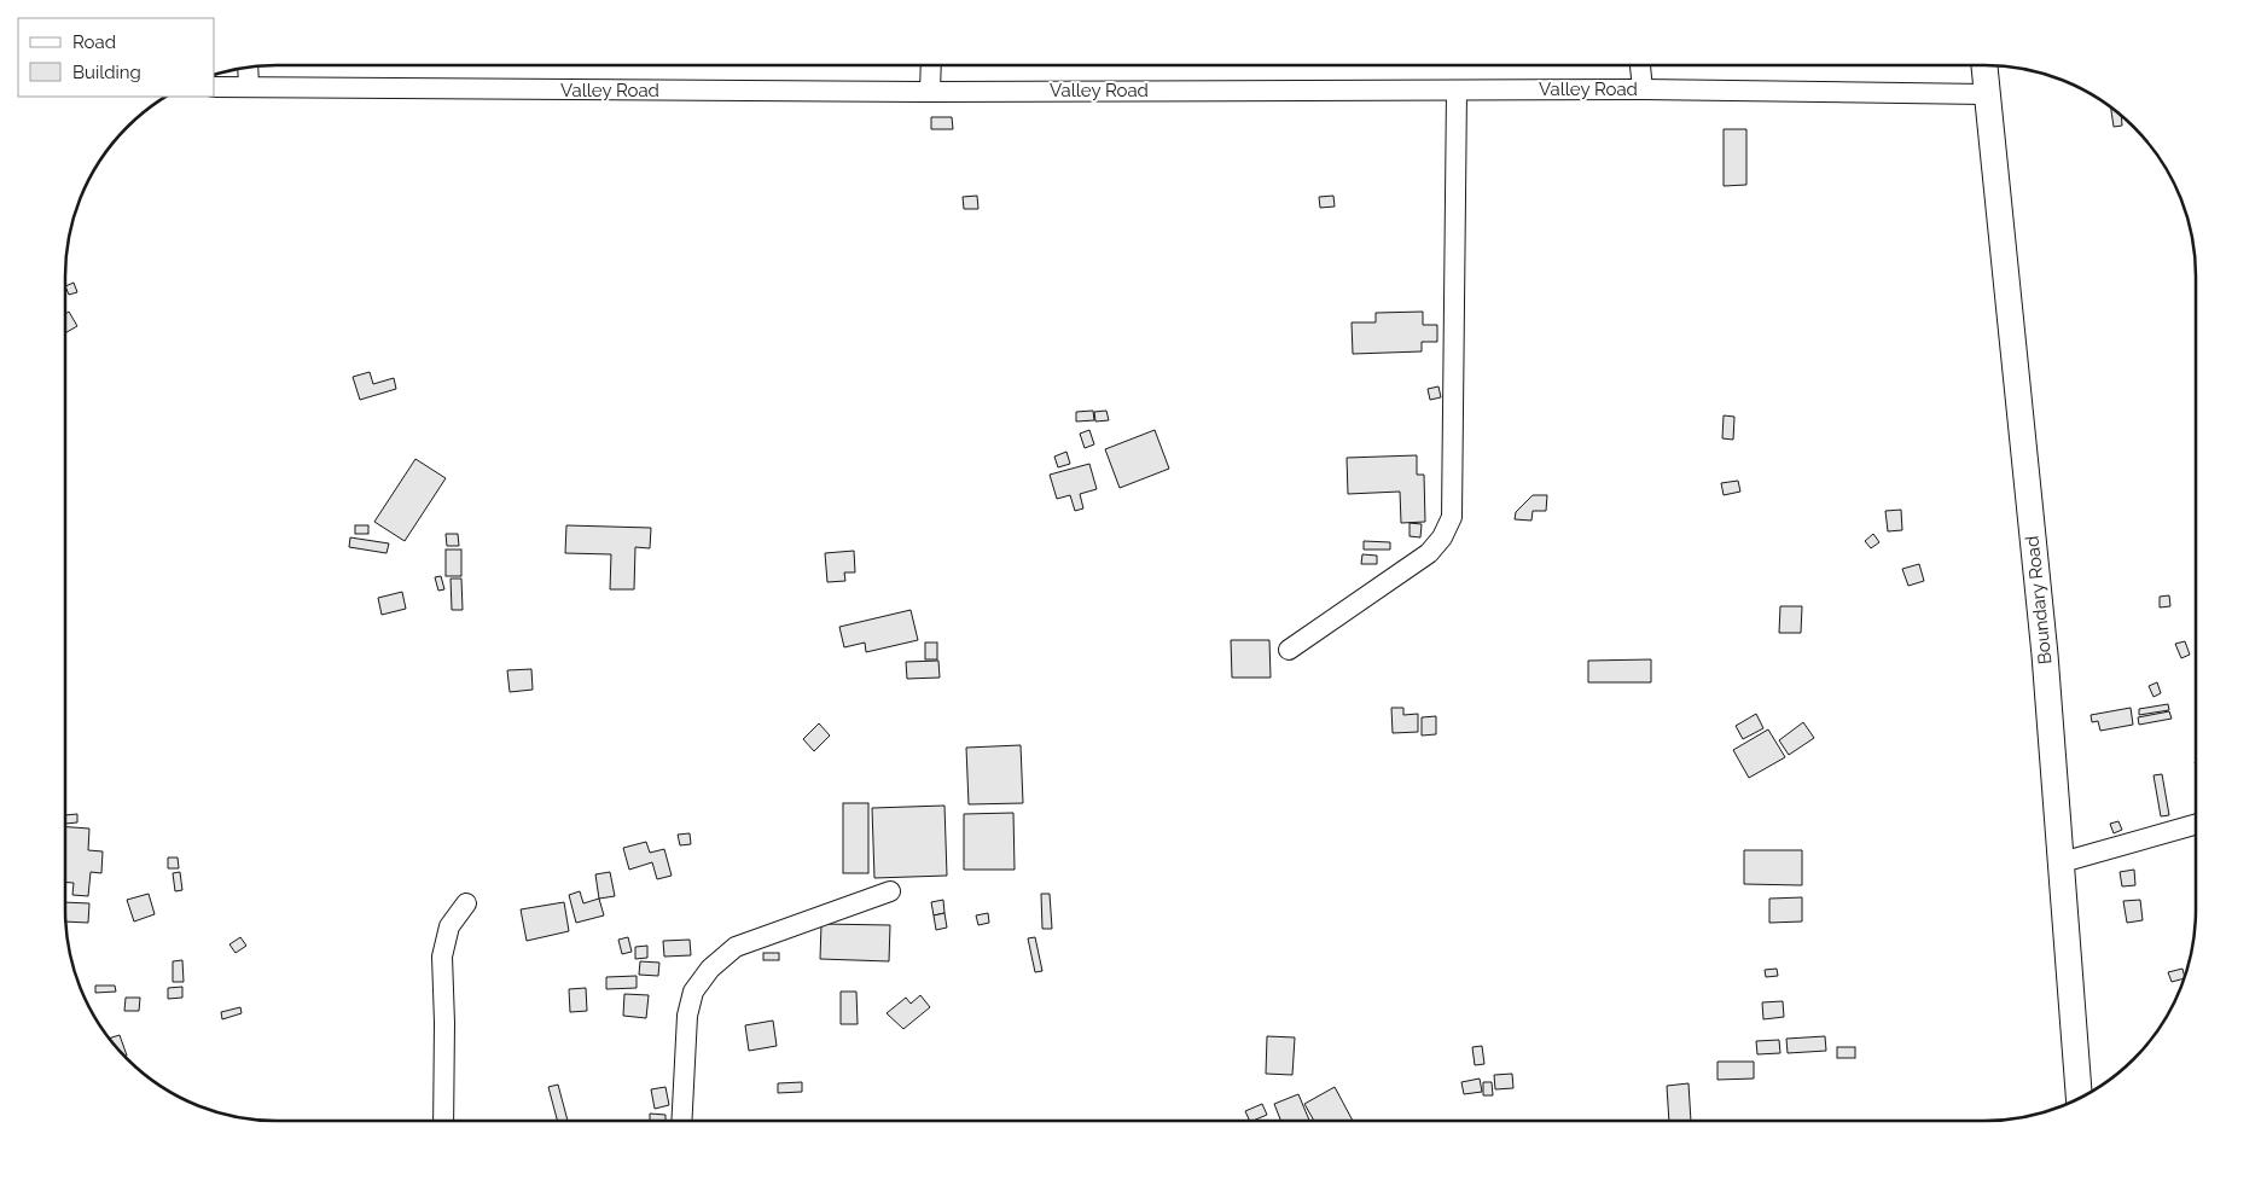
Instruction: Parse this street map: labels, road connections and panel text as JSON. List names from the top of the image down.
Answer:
{
  "streets": {
    "main road": ["Boundary Road"],
    "street": ["Valley Road"]
  },
  "crossings": [
    ["Valley Road", "Boundary Road"]
  ],
  "legend": ["Road", "Building"]
}
